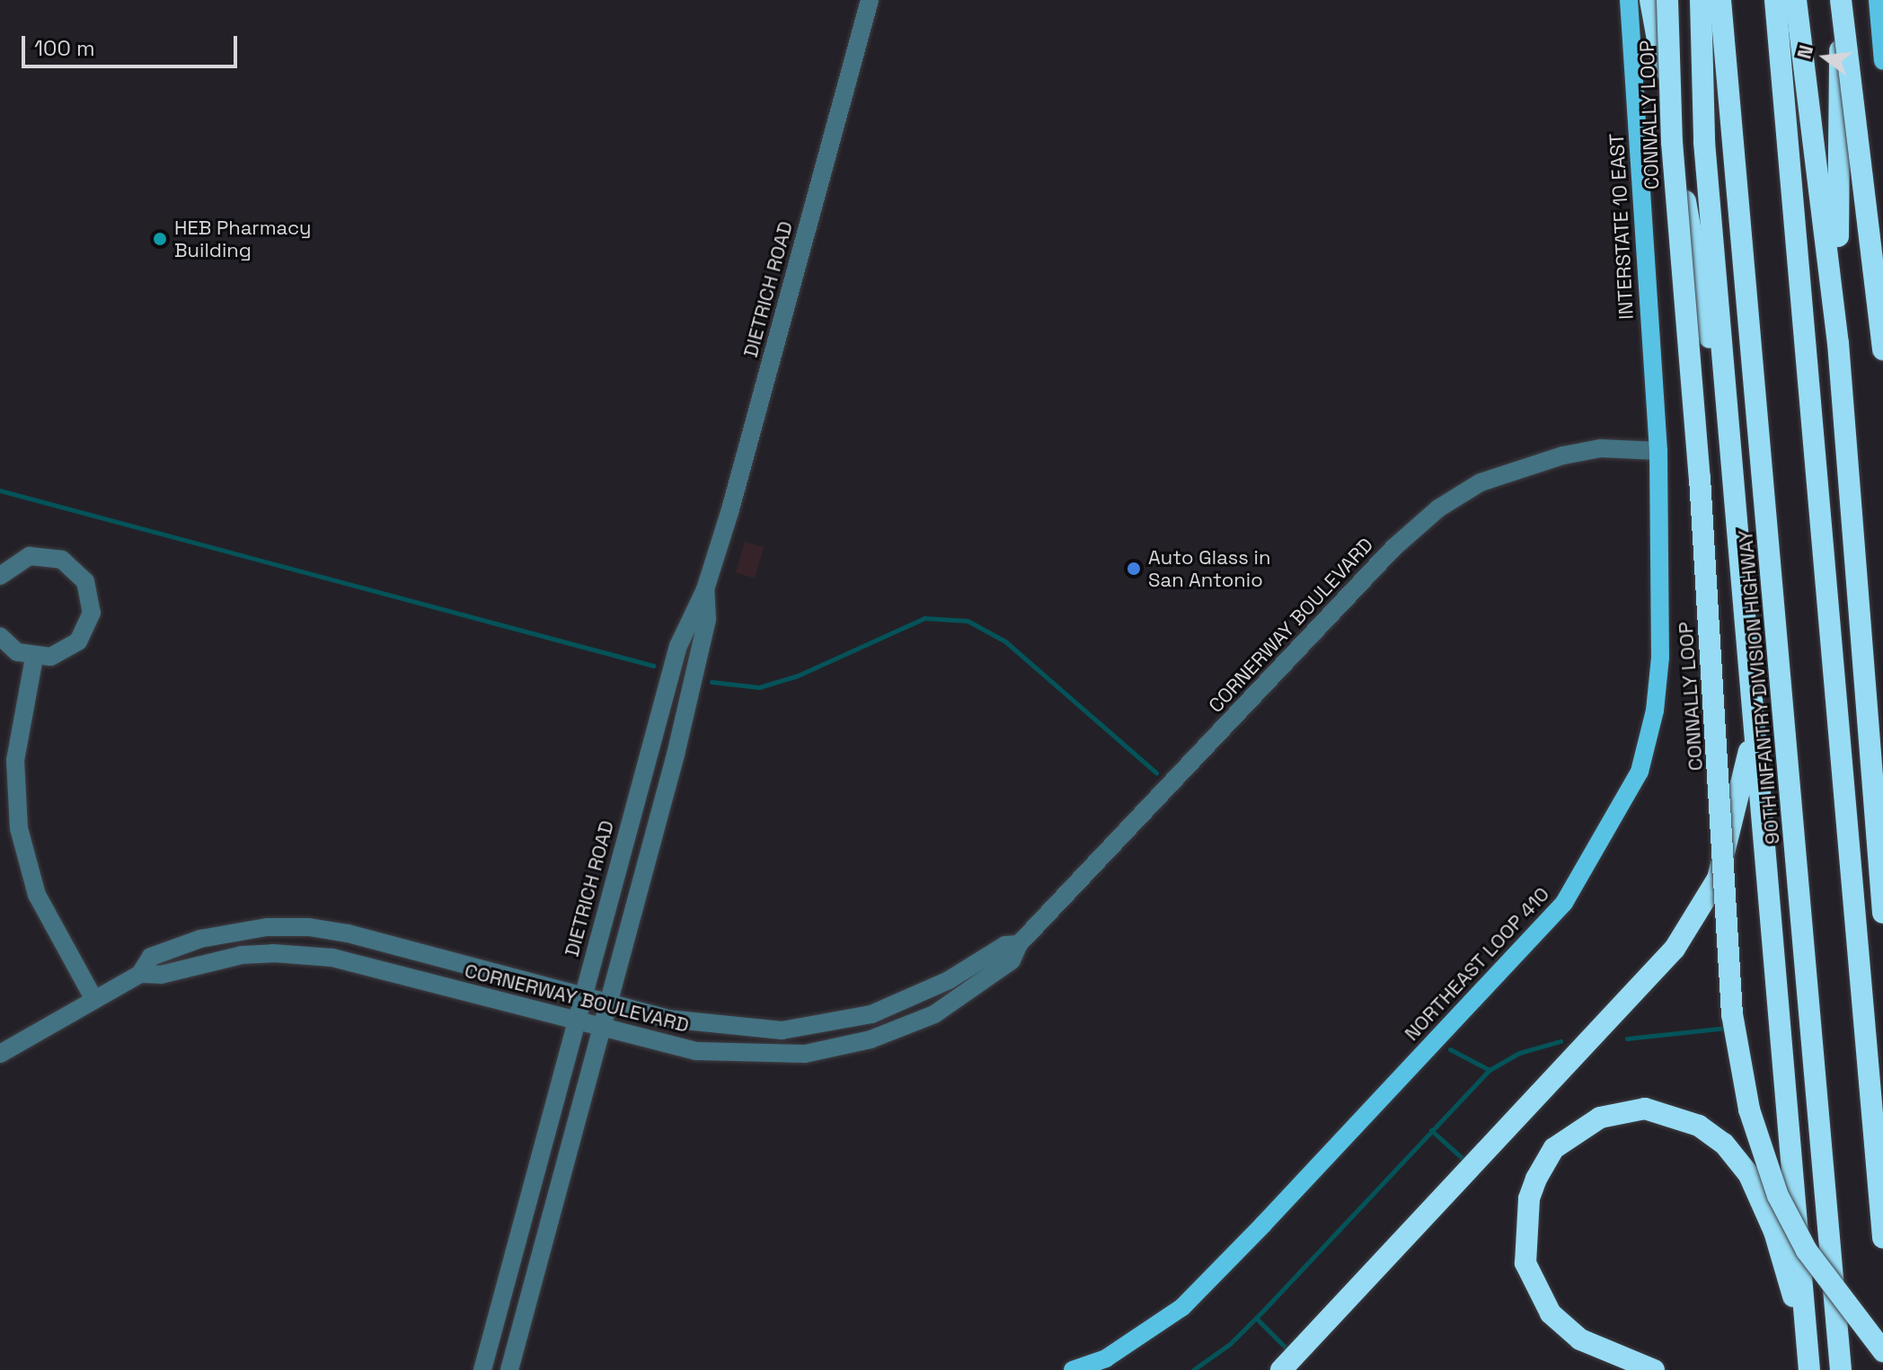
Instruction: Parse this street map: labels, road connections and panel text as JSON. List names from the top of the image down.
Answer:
{
  "streets": {
    "highway": ["CONNALLY LOOP", "90TH INFANTRY DIVISION HIGHWAY"],
    "main road": ["INTERSTATE 10 EAST", "NORTHEAST LOOP 410"],
    "street": ["DIETRICH ROAD", "CORNERWAY BOULEVARD"]
  },
  "crossings": [
    ["INTERSTATE 10 EAST", "CORNERWAY BOULEVARD"],
    ["INTERSTATE 10 EAST", "NORTHEAST LOOP 410"],
    ["DIETRICH ROAD", "CORNERWAY BOULEVARD"],
    ["CORNERWAY BOULEVARD", "NORTHEAST LOOP 410"]
  ],
  "places": ["HEB Pharmacy Building", "Auto Glass in San Antonio"],
  "scale_bar": "100 m",
  "north": "left"
}
